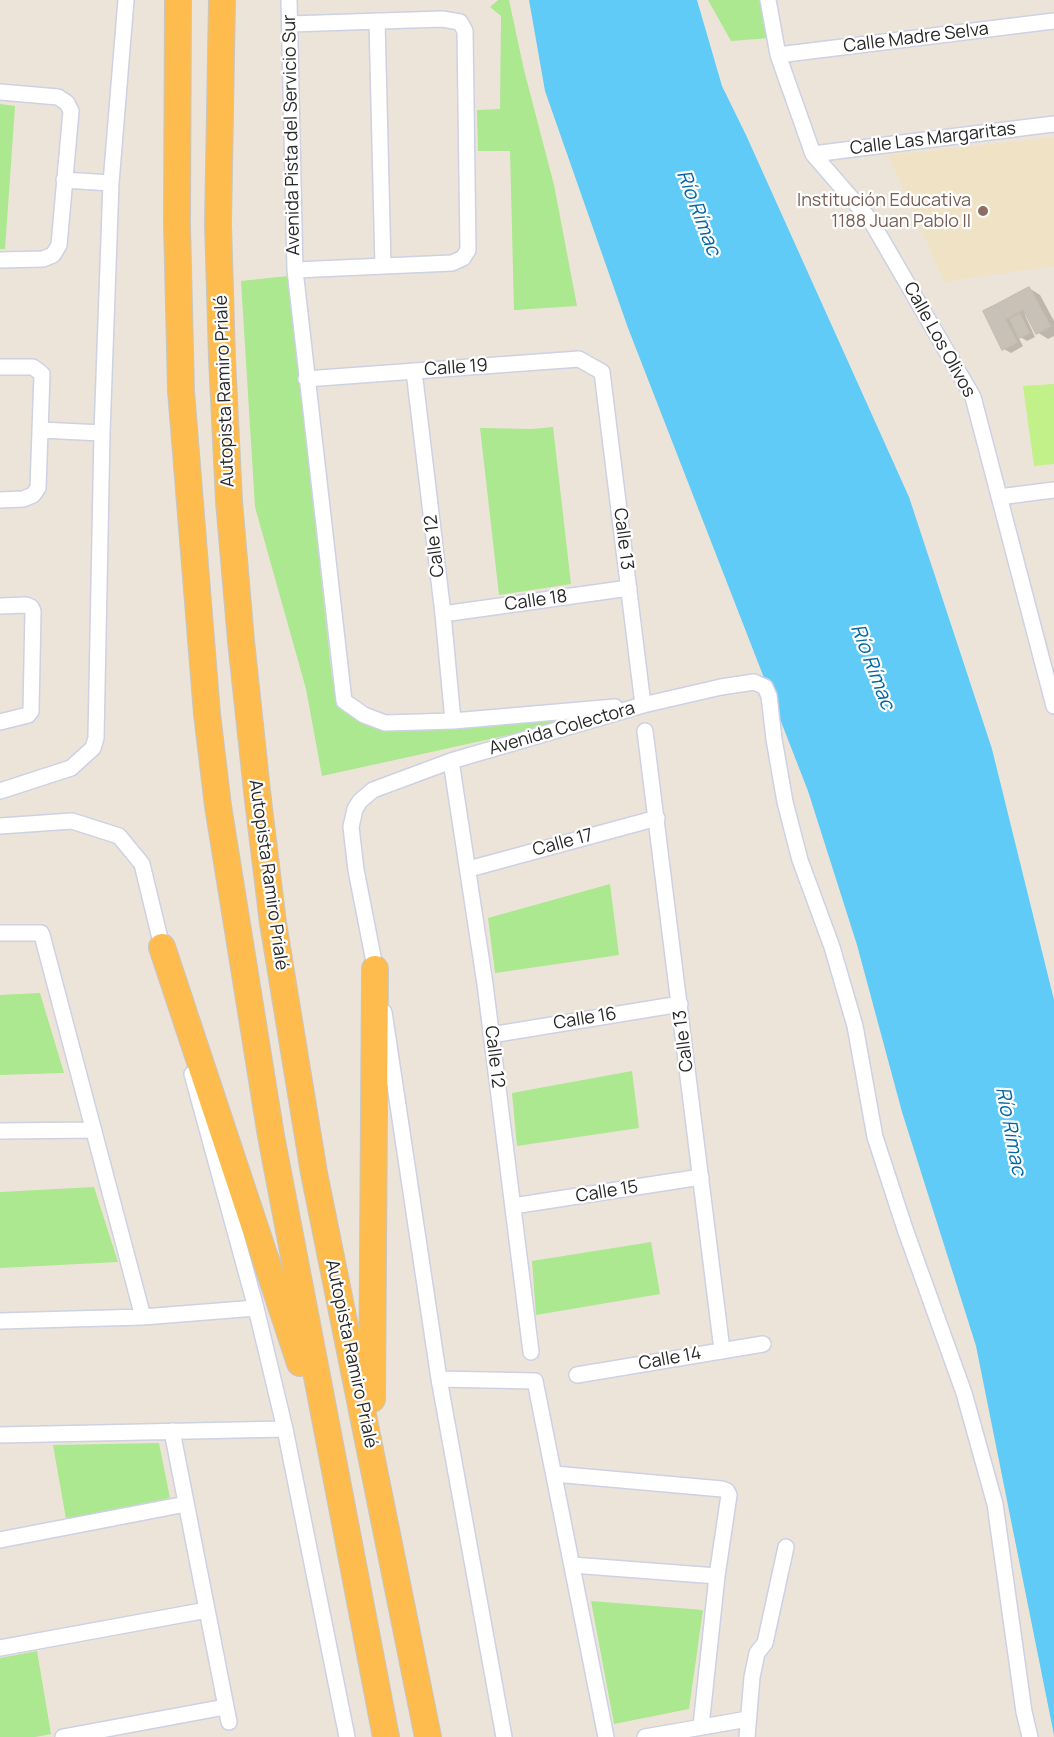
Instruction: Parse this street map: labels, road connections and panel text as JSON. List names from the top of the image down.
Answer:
{
  "streets": {
    "highway": ["Autopista Ramiro Prialé"],
    "street": [
      "Calle Madre Selva",
      "Avenida Pista del Servicio Sur",
      "Calle Las Margaritas",
      "Calle Los Olivos",
      "Calle 19",
      "Calle 13",
      "Calle 12",
      "Calle 18",
      "Avenida Colectora",
      "Calle 17",
      "Calle 16",
      "Calle 15",
      "Calle 14"
    ]
  },
  "crossings": [
    ["Calle Madre Selva", "Calle Los Olivos"],
    ["Avenida Pista del Servicio Sur", "Calle 19"],
    ["Avenida Pista del Servicio Sur", "Calle 12"],
    ["Calle Las Margaritas", "Calle Los Olivos"],
    ["Calle 19", "Calle 13"],
    ["Calle 19", "Calle 12"],
    ["Calle 13", "Calle 18"],
    ["Calle 13", "Avenida Colectora"],
    ["Calle 13", "Calle 17"],
    ["Calle 13", "Calle 16"],
    ["Calle 13", "Calle 15"],
    ["Calle 13", "Calle 14"],
    ["Calle 12", "Calle 18"],
    ["Calle 12", "Avenida Colectora"],
    ["Calle 12", "Calle 17"],
    ["Calle 12", "Calle 16"],
    ["Calle 12", "Calle 15"]
  ],
  "water": ["Río Rímac"],
  "places": ["Institución Educativa 1188 Juan Pablo II"]
}
